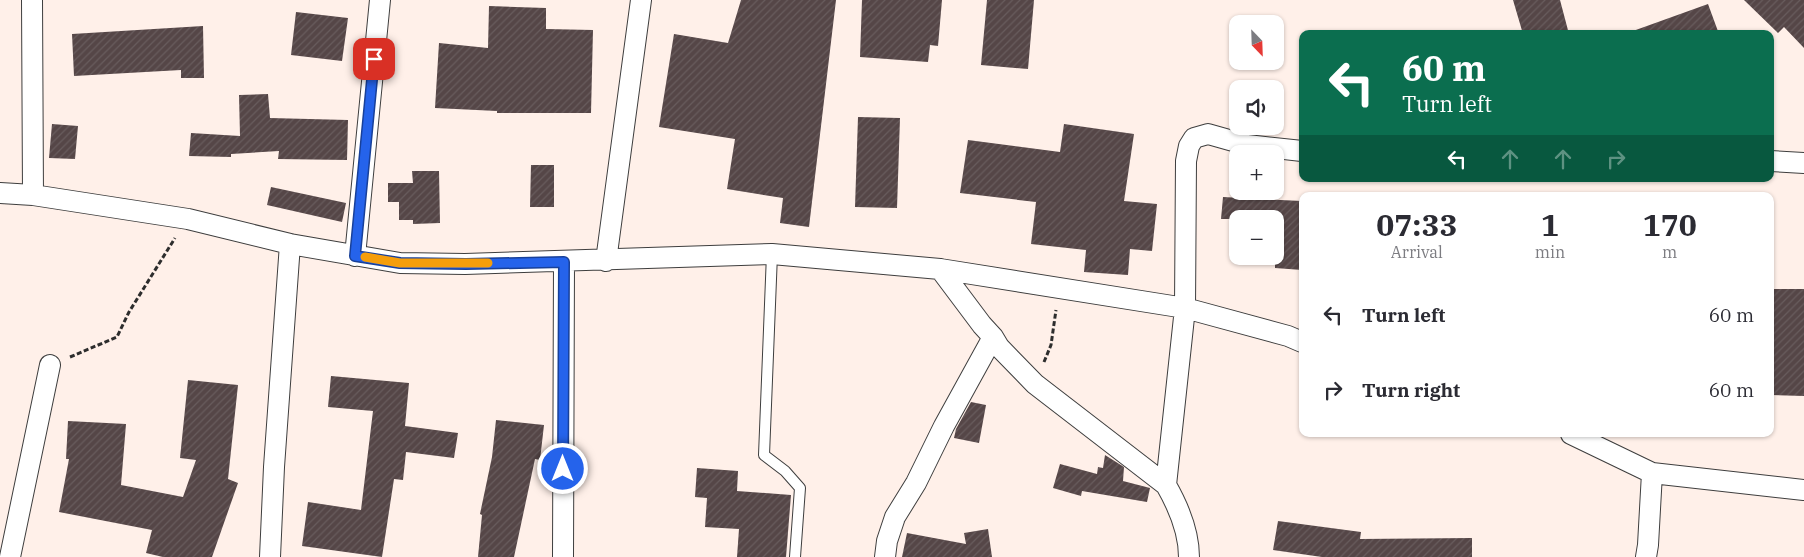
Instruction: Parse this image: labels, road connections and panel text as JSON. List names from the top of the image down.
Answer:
{
  "north": "bottom right",
  "page": {
    "map_buttons": ["+", "−"],
    "turn": ["60 m", "Turn left"],
    "eta": [
      "07:33",
      "Arrival",
      "1",
      "min",
      "170",
      "m"
    ],
    "list": [
      {
        "name": "Turn left",
        "value": "60 m"
      },
      {
        "name": "Turn right",
        "value": "60 m"
      }
    ]
  }
}
